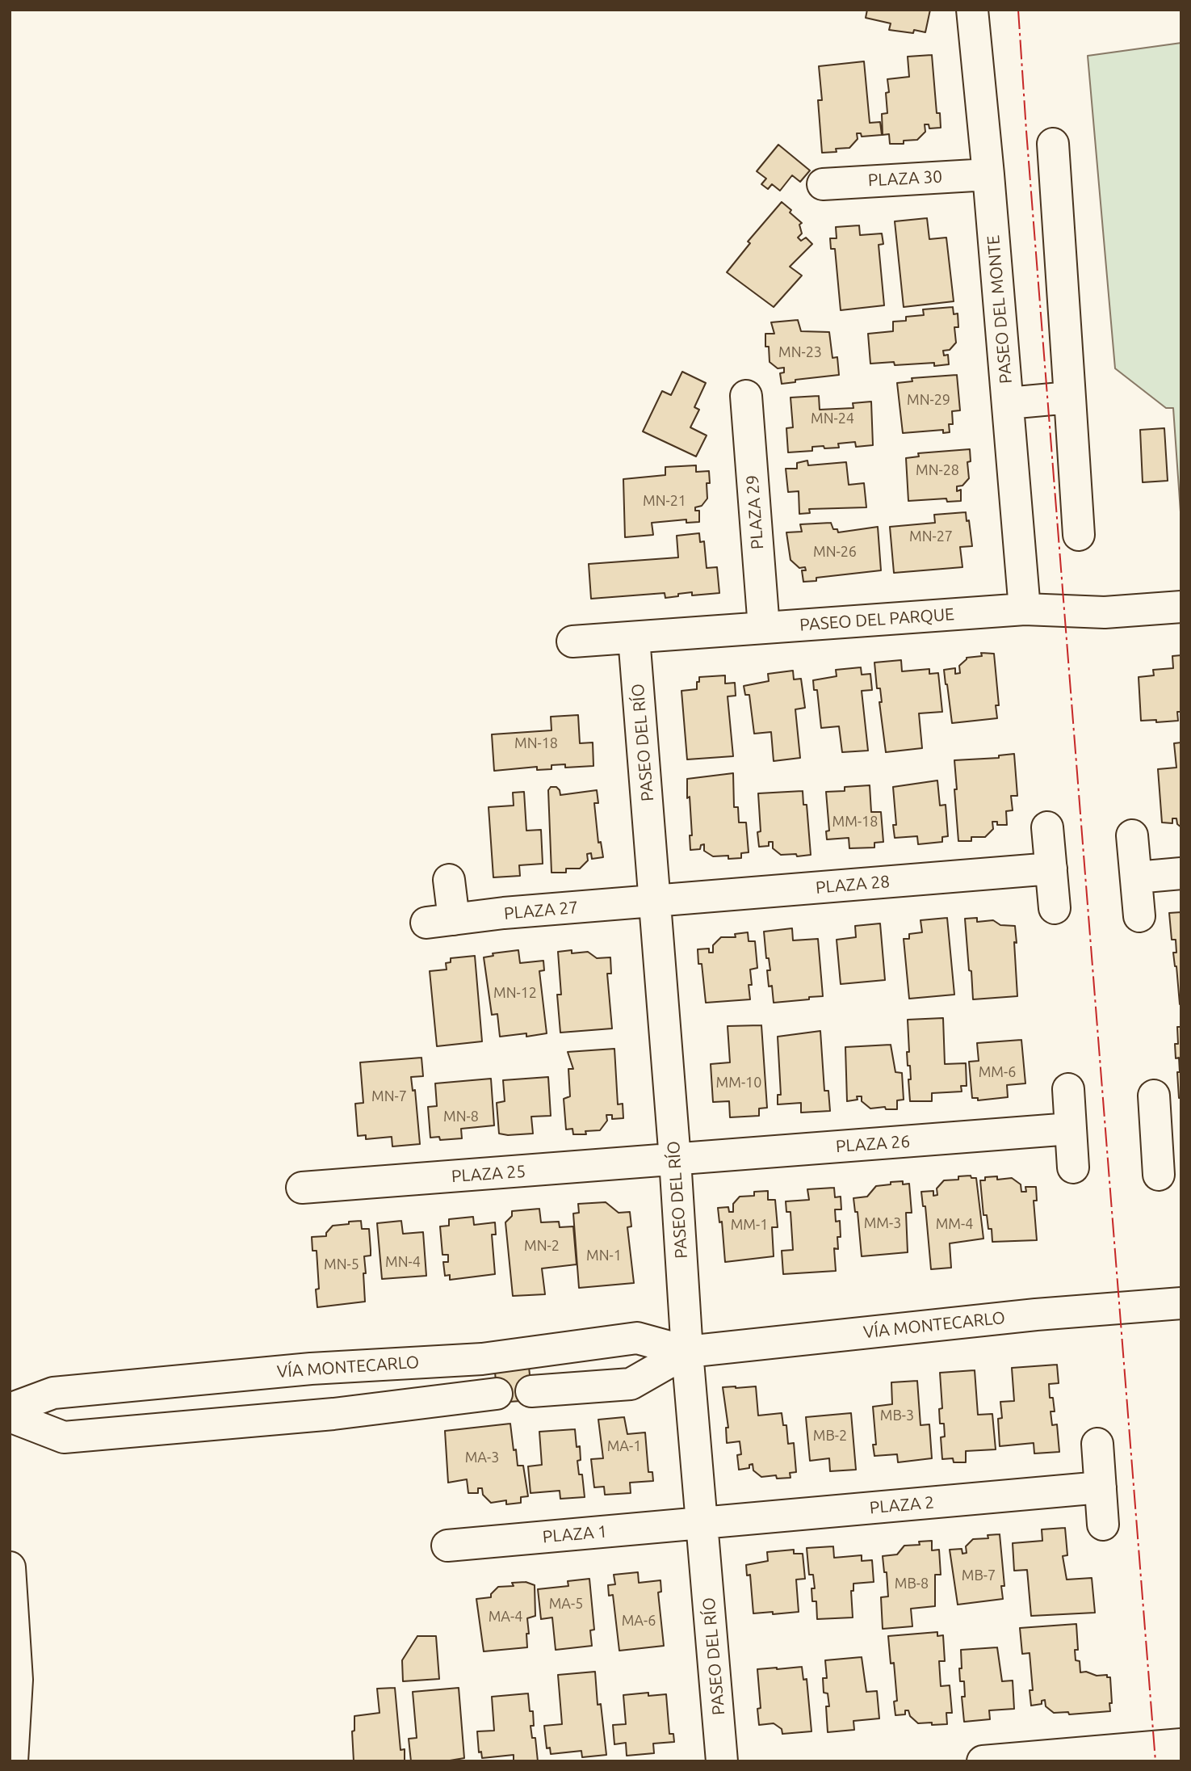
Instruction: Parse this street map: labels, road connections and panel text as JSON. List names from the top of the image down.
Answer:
{
  "streets": {
    "street": [
      "PLAZA 30",
      "PASEO DEL MONTE",
      "PLAZA 29",
      "PASEO DEL PARQUE",
      "PASEO DEL RÍO",
      "PLAZA 28",
      "PLAZA 27",
      "PLAZA 26",
      "PLAZA 25",
      "VÍA MONTECARLO",
      "PLAZA 2",
      "PLAZA 1"
    ]
  },
  "crossings": [
    ["PLAZA 30", "PASEO DEL MONTE"],
    ["PASEO DEL MONTE", "PASEO DEL PARQUE"],
    ["PLAZA 29", "PASEO DEL PARQUE"],
    ["PASEO DEL PARQUE", "PASEO DEL RÍO"],
    ["PASEO DEL RÍO", "PLAZA 28"],
    ["PASEO DEL RÍO", "PLAZA 27"],
    ["PASEO DEL RÍO", "PLAZA 26"],
    ["PASEO DEL RÍO", "PLAZA 25"],
    ["PASEO DEL RÍO", "VÍA MONTECARLO"],
    ["PASEO DEL RÍO", "PLAZA 2"],
    ["PASEO DEL RÍO", "PLAZA 1"],
    ["PLAZA 28", "PLAZA 27"],
    ["PLAZA 26", "PLAZA 25"],
    ["PLAZA 2", "PLAZA 1"]
  ],
  "house_numbers": [
    "MN-23",
    "MN-29",
    "MN-24",
    "MN-28",
    "MN-21",
    "MN-27",
    "MN-26",
    "MN-18",
    "MM-18",
    "MN-12",
    "MM-6",
    "MM-10",
    "MN-7",
    "MN-8",
    "MM-3",
    "MM-4",
    "MM-1",
    "MN-2",
    "MN-1",
    "MN-4",
    "MN-5",
    "MB-3",
    "MB-2",
    "MA-1",
    "MA-3",
    "MB-7",
    "MB-8",
    "MA-5",
    "MA-4",
    "MA-6"
  ]
}
